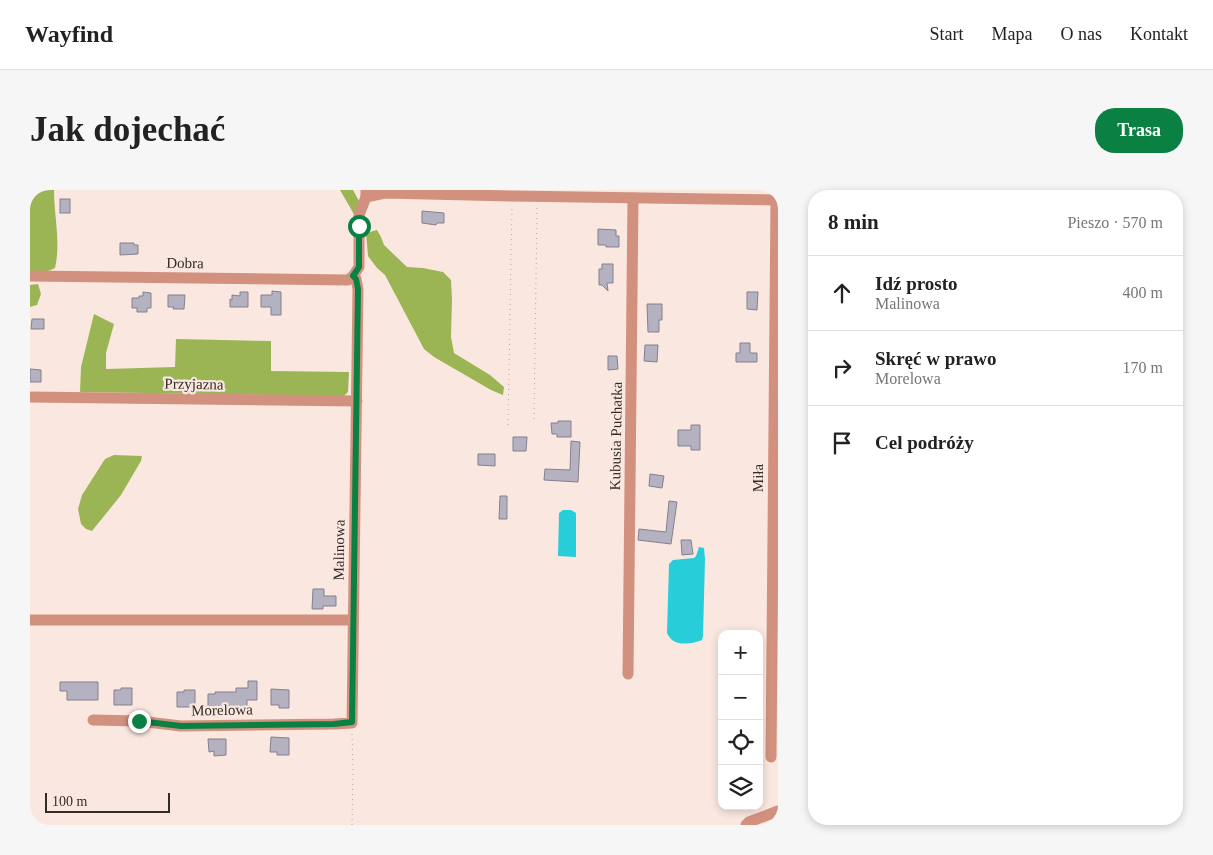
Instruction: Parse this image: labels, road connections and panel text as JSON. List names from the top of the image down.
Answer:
{
  "streets": {
    "street": [
      "Dobra",
      "Przyjazna",
      "Kubusia Puchatka",
      "Miła",
      "Malinowa",
      "Morelowa"
    ]
  },
  "crossings": [
    ["Dobra", "Malinowa"],
    ["Przyjazna", "Malinowa"],
    ["Malinowa", "Morelowa"]
  ],
  "scale_bar": "100 m",
  "page": {
    "header": "Wayfind",
    "nav": [
      "Start",
      "Mapa",
      "O nas",
      "Kontakt"
    ],
    "buttons": "Trasa",
    "title": "Jak dojechać",
    "heading": ["8 min", "Pieszo · 570 m"],
    "list": [
      ["Idź prosto", "Malinowa", "400 m"],
      ["Skręć w prawo", "Morelowa", "170 m"],
      "Cel podróży"
    ],
    "map_buttons": ["+", "−"],
    "scale": "100 m"
  }
}
